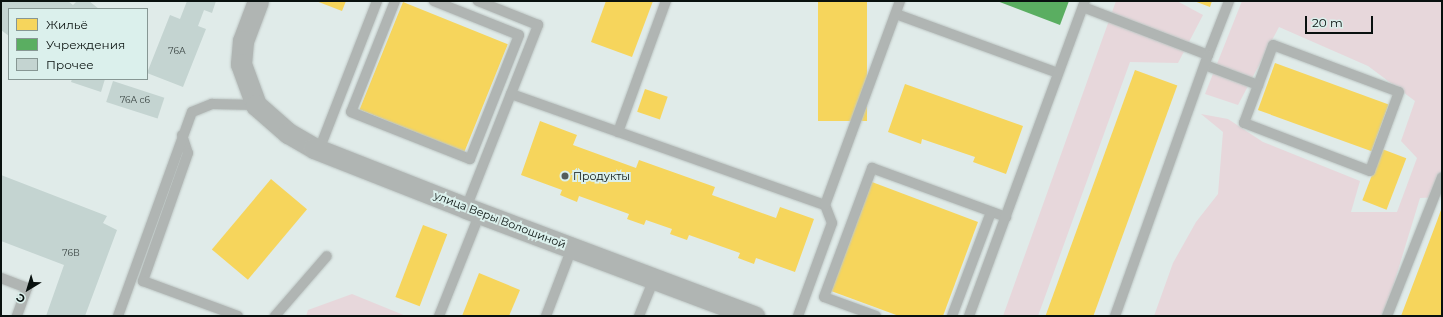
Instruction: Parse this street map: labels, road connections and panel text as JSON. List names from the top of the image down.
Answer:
{
  "streets": {
    "street": ["улица Веры Волошиной"]
  },
  "places": ["Продукты"],
  "house_numbers": ["76А", "76А с6", "76В"],
  "legend": ["Жильё", "Учреждения", "Прочее"],
  "scale_bar": "20 m",
  "north": "bottom left"
}
